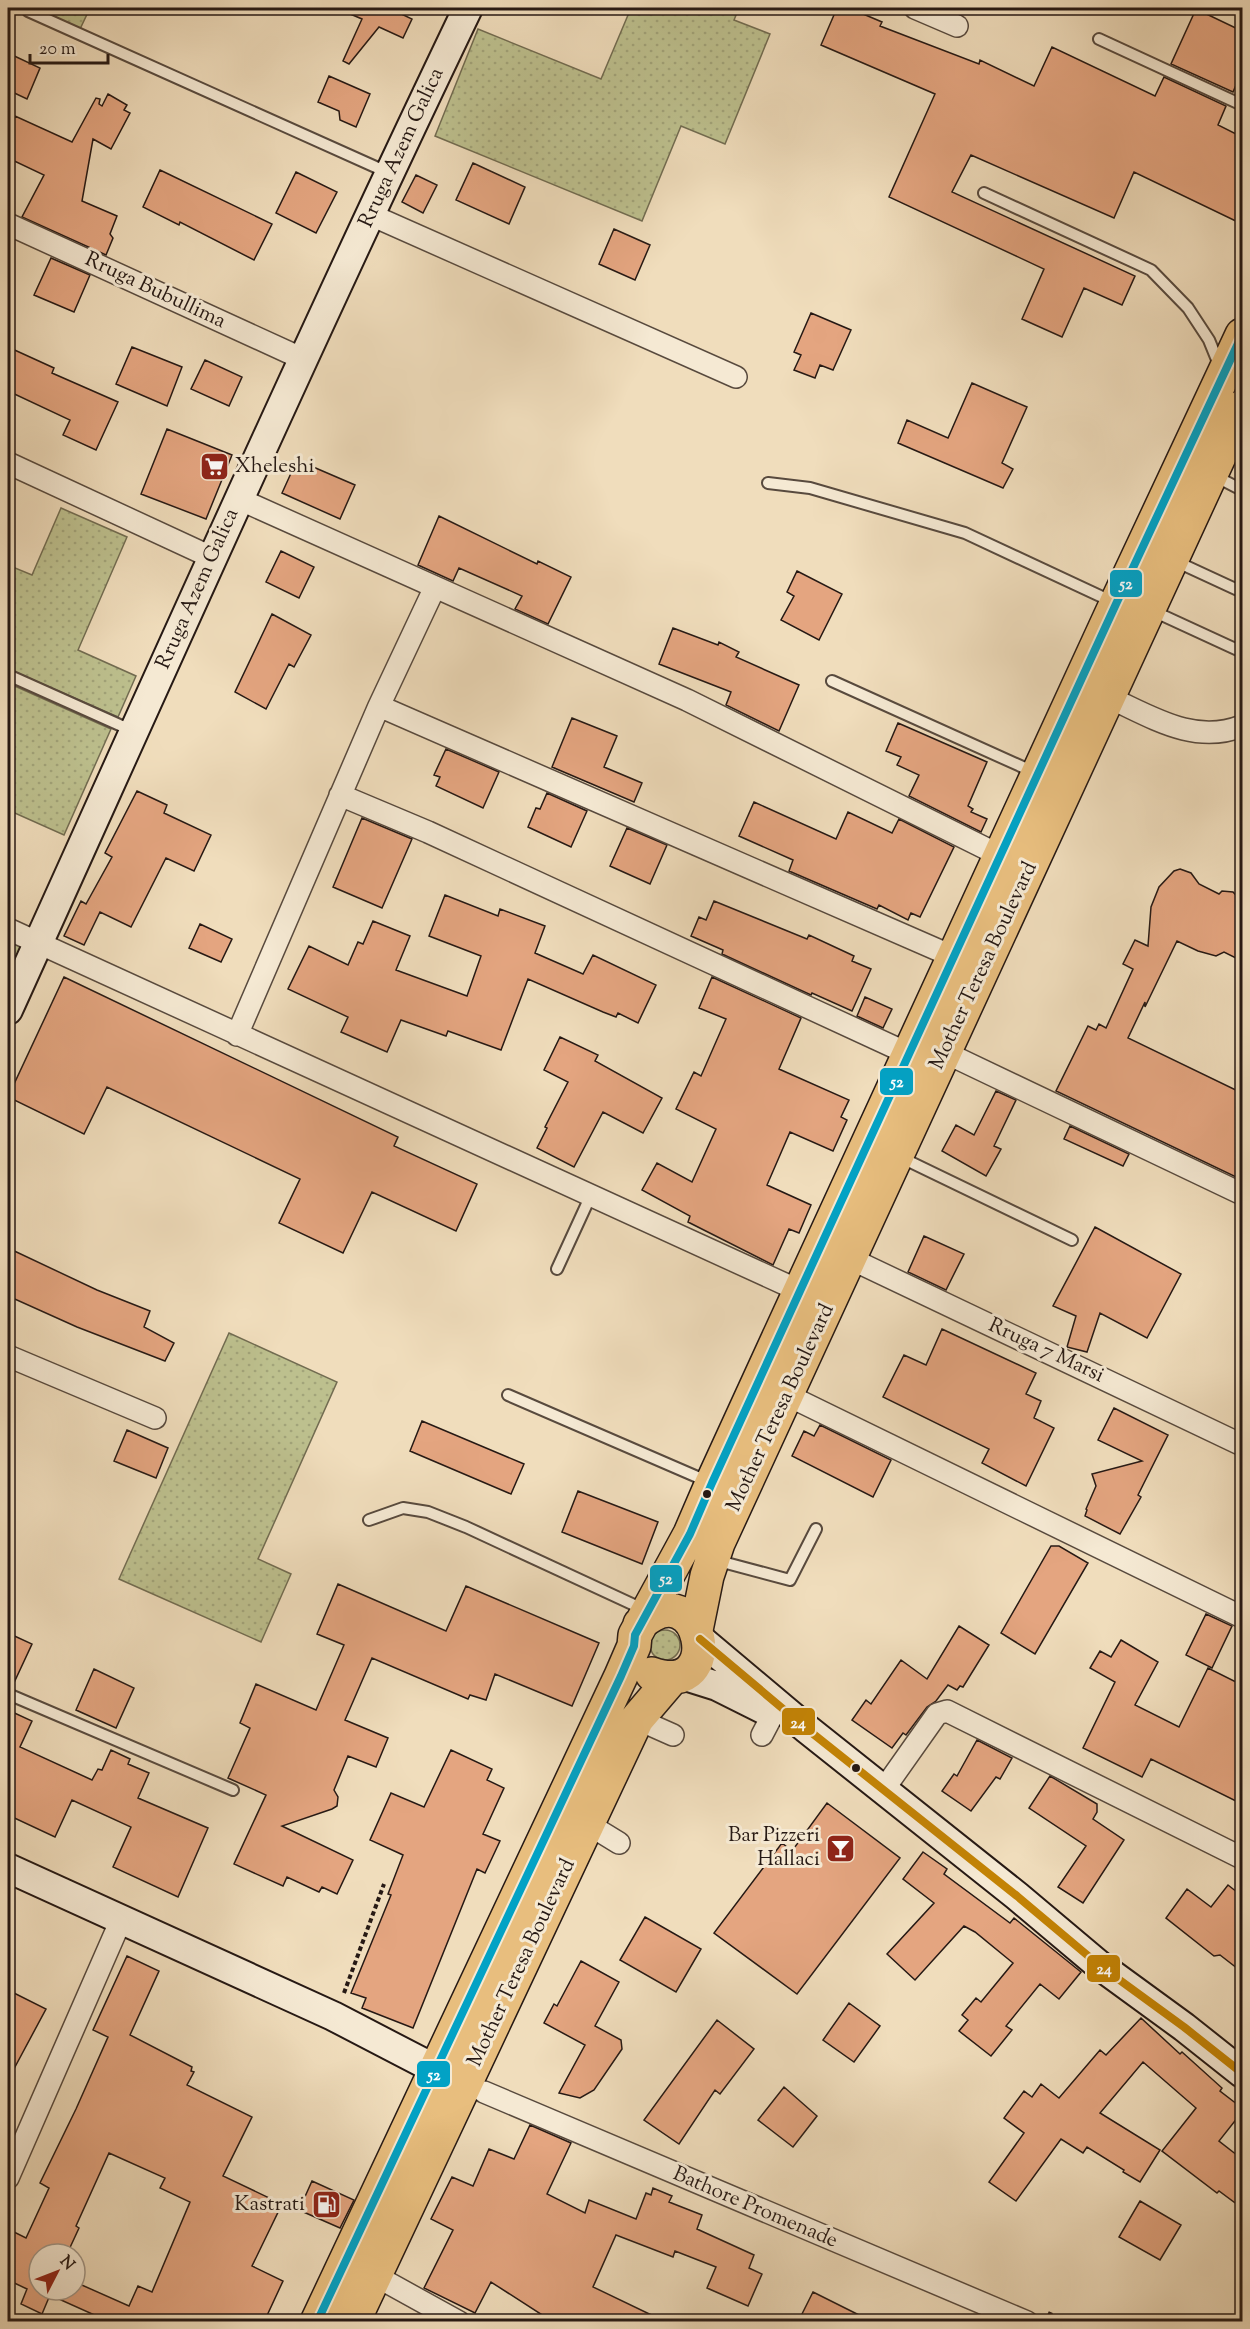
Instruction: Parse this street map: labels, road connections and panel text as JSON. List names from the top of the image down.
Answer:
{
  "streets": {
    "main road": ["Mother Teresa Boulevard"],
    "street": [
      "Rruga Azem Galica",
      "Rruga Bubullima",
      "Rruga 7 Marsi",
      "Bathore Promenade"
    ]
  },
  "crossings": [
    ["Rruga Azem Galica", "Rruga Bubullima"],
    ["Mother Teresa Boulevard", "Rruga 7 Marsi"],
    ["Mother Teresa Boulevard", "Bathore Promenade"]
  ],
  "places": {
    "supermarket": ["Xheleshi"],
    "bar": ["Bar Pizzeri Hallaci"],
    "fuel station": ["Kastrati"]
  },
  "lines": ["transit line 52", "transit line 24"],
  "scale_bar": "20 m",
  "north": "top right"
}
